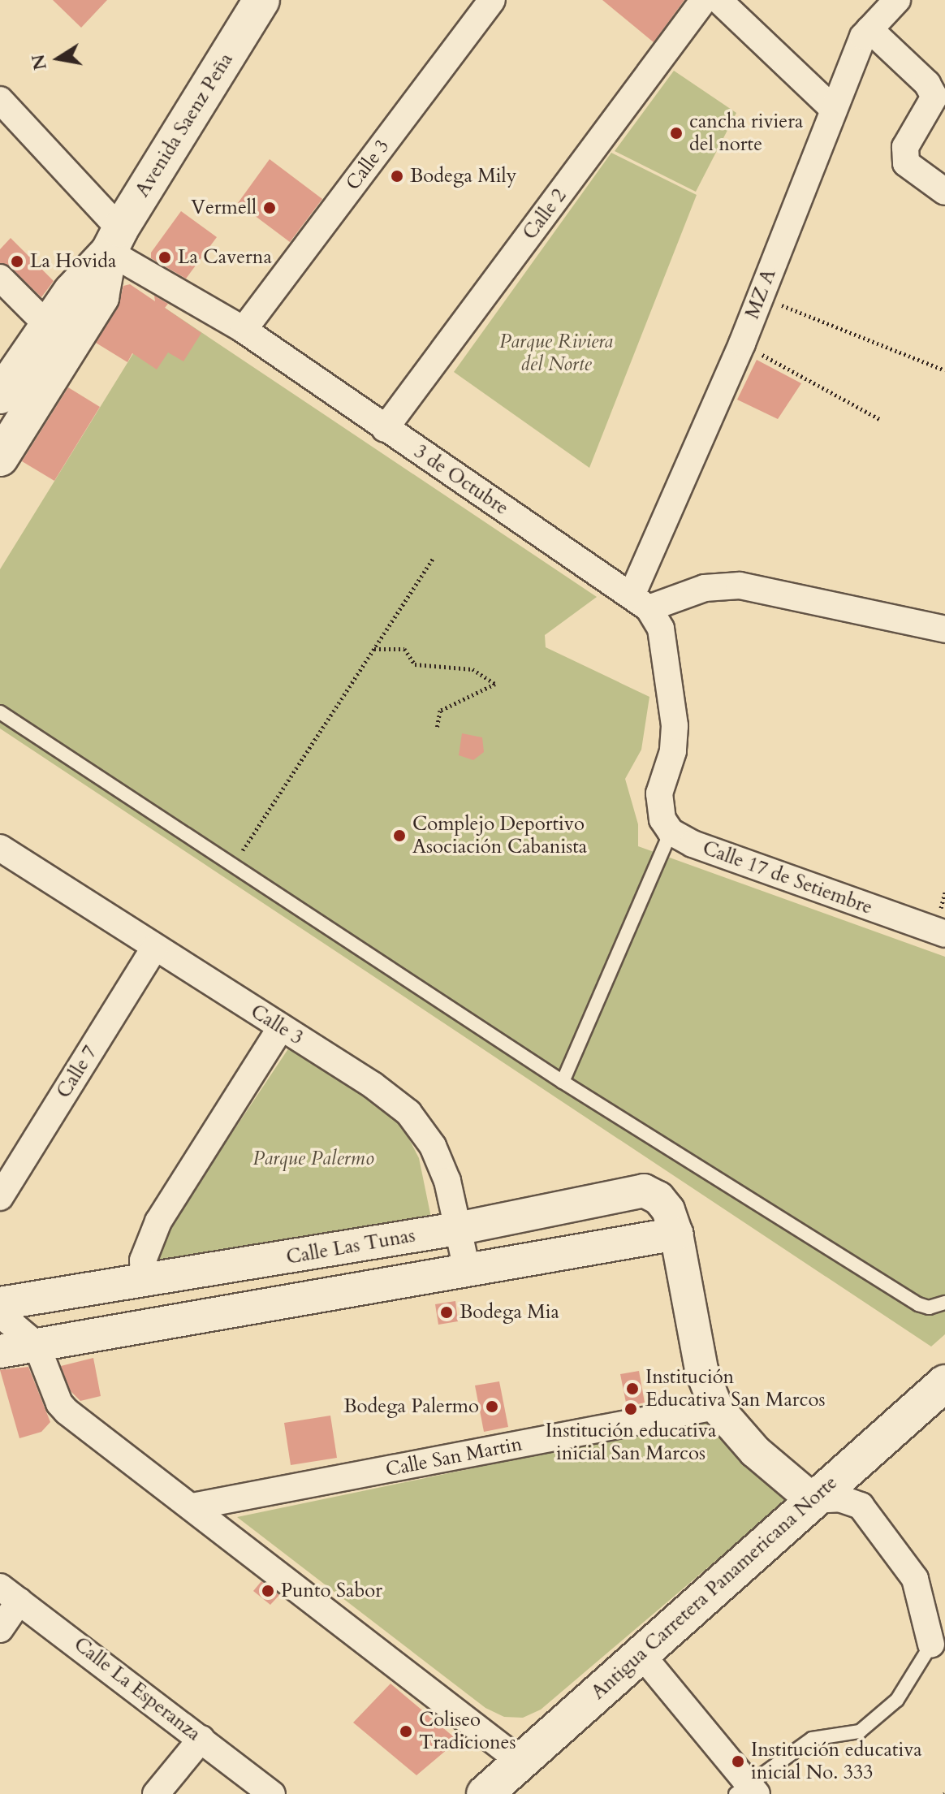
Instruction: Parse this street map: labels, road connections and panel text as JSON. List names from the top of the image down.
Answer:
{
  "streets": {
    "main road": ["Avenida Saenz Peña", "Antigua Carretera Panamericana Norte"],
    "street": [
      "Calle 3",
      "Calle 2",
      "MZ A",
      "3 de Octubre",
      "Calle 17 de Setiembre",
      "Calle 7",
      "Calle Las Tunas",
      "Calle San Martin",
      "Calle La Esperanza"
    ]
  },
  "crossings": [
    ["Avenida Saenz Peña", "3 de Octubre"],
    ["Calle 3", "3 de Octubre"],
    ["Calle 3", "Calle 7"],
    ["Calle 3", "Calle Las Tunas"],
    ["Calle 2", "3 de Octubre"],
    ["MZ A", "3 de Octubre"],
    ["Calle Las Tunas", "Calle San Martin"],
    ["Calle Las Tunas", "Antigua Carretera Panamericana Norte"]
  ],
  "parks": ["Parque Riviera del Norte", "Parque Palermo"],
  "places": [
    "cancha riviera del norte",
    "Bodega Mily",
    "Vermell",
    "La Caverna",
    "La Hovida",
    "Complejo Deportivo Asociación Cabanista",
    "Bodega Mia",
    "Institución Educativa San Marcos",
    "Bodega Palermo",
    "Institución educativa inicial San Marcos",
    "Punto Sabor",
    "Coliseo Tradiciones",
    "Institución educativa inicial No. 333"
  ],
  "north": "left"
}
